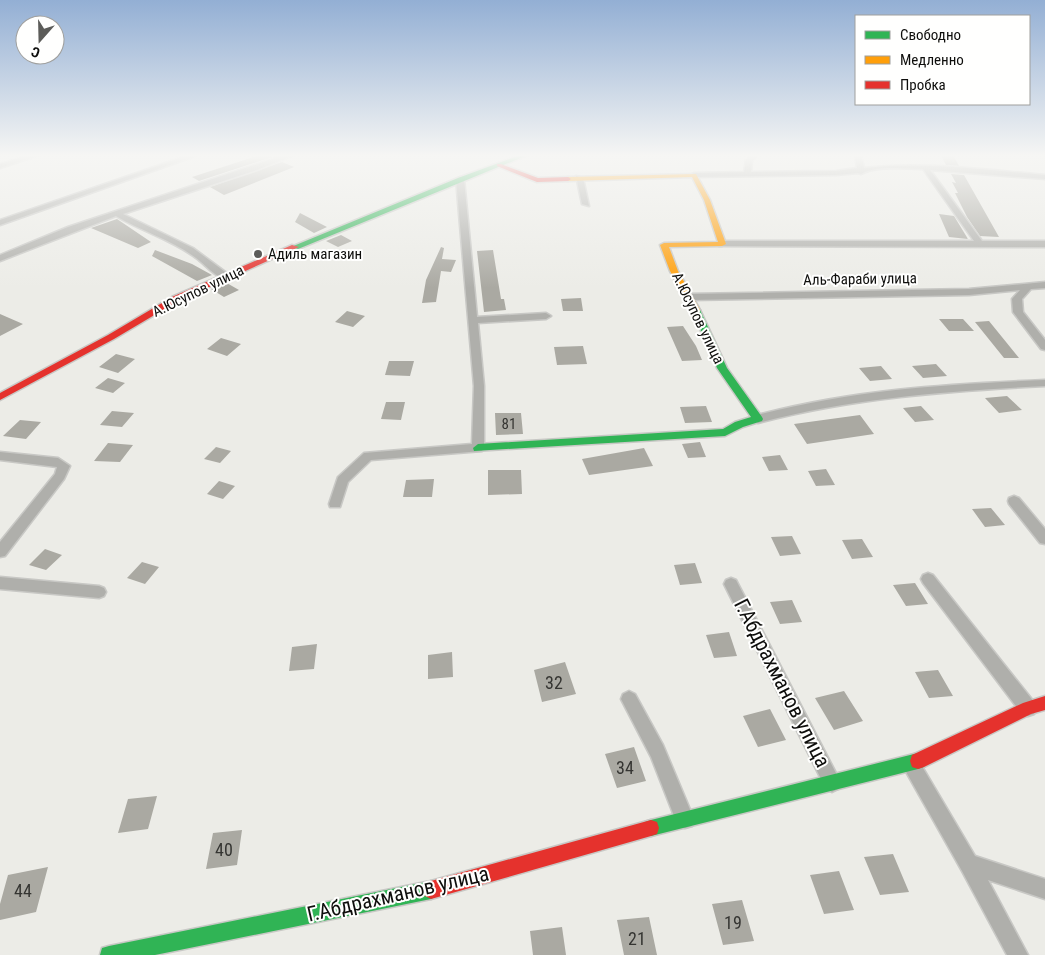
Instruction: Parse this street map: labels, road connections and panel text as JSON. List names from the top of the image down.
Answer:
{
  "streets": {
    "street": ["Аль-Фараби улица", "А.Юсупов улица", "Г.Абдрахманов улица"]
  },
  "crossings": [
    ["Аль-Фараби улица", "А.Юсупов улица"]
  ],
  "places": ["Адиль магазин"],
  "house_numbers": [
    "81",
    "32",
    "34",
    "40",
    "44",
    "19",
    "21"
  ],
  "legend": ["Свободно", "Медленно", "Пробка"],
  "north": "bottom"
}
